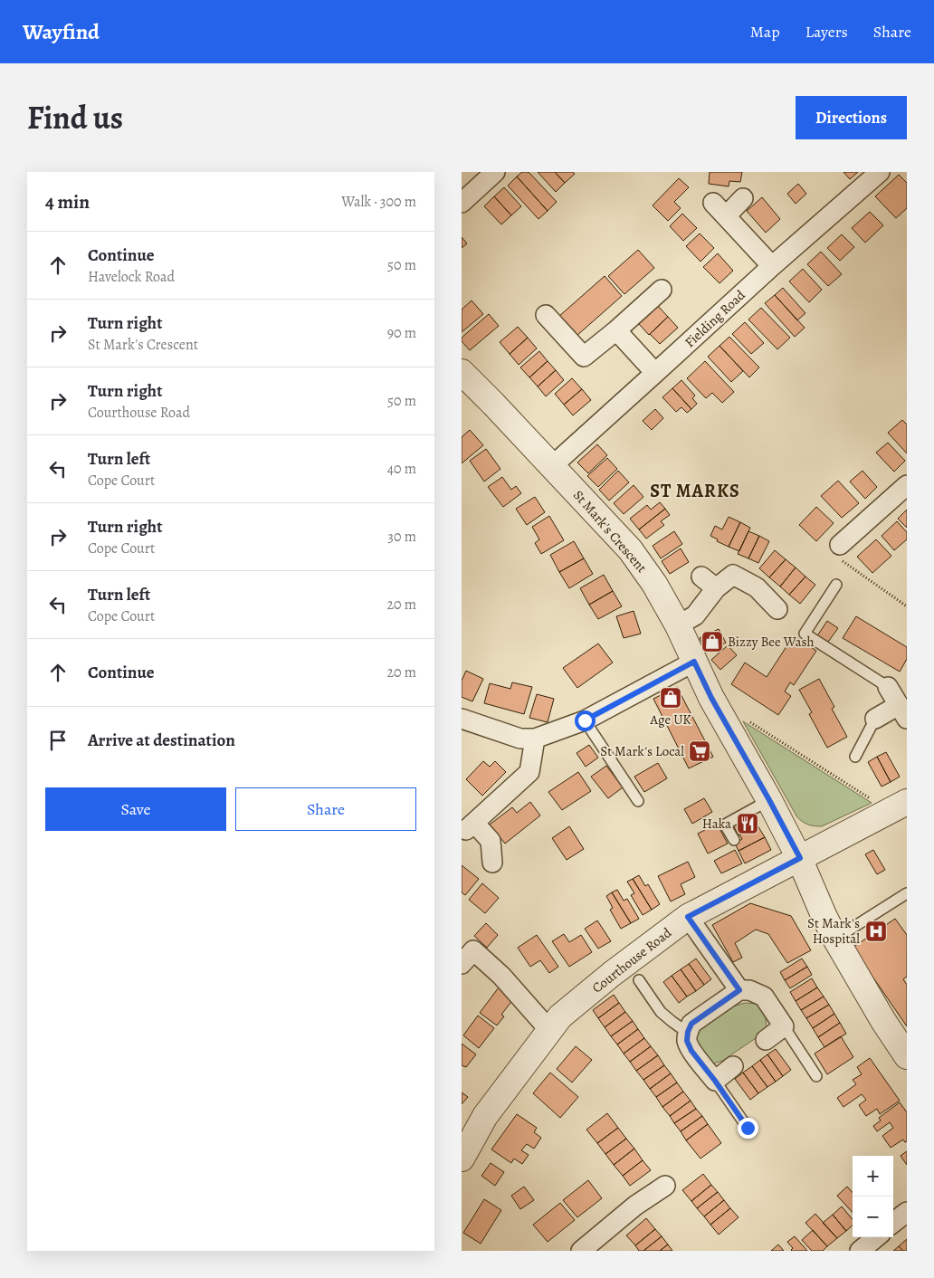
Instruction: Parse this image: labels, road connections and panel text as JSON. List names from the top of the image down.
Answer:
{
  "streets": {
    "street": ["Fielding Road", "St Mark's Crescent", "Courthouse Road"]
  },
  "crossings": [
    ["Fielding Road", "St Mark's Crescent"],
    ["St Mark's Crescent", "Courthouse Road"]
  ],
  "districts": ["ST MARKS"],
  "places": {
    "shop": ["Bizzy Bee Wash", "Age UK"],
    "supermarket": ["St Mark's Local"],
    "restaurant": ["Haka"],
    "hospital": ["St Mark's Hospital"]
  },
  "page": {
    "header": "Wayfind",
    "nav": ["Map", "Layers", "Share"],
    "title": "Find us",
    "buttons": [
      "Directions",
      ["Save", "Share"]
    ],
    "heading": ["4 min", "Walk · 300 m"],
    "list": [
      ["Continue", "Havelock Road", "50 m"],
      ["Turn right", "St Mark's Crescent", "90 m"],
      ["Turn right", "Courthouse Road", "50 m"],
      ["Turn left", "Cope Court", "40 m"],
      ["Turn right", "Cope Court", "30 m"],
      ["Turn left", "Cope Court", "20 m"],
      ["Continue", "20 m"],
      "Arrive at destination"
    ],
    "map_buttons": ["+", "−"]
  }
}
